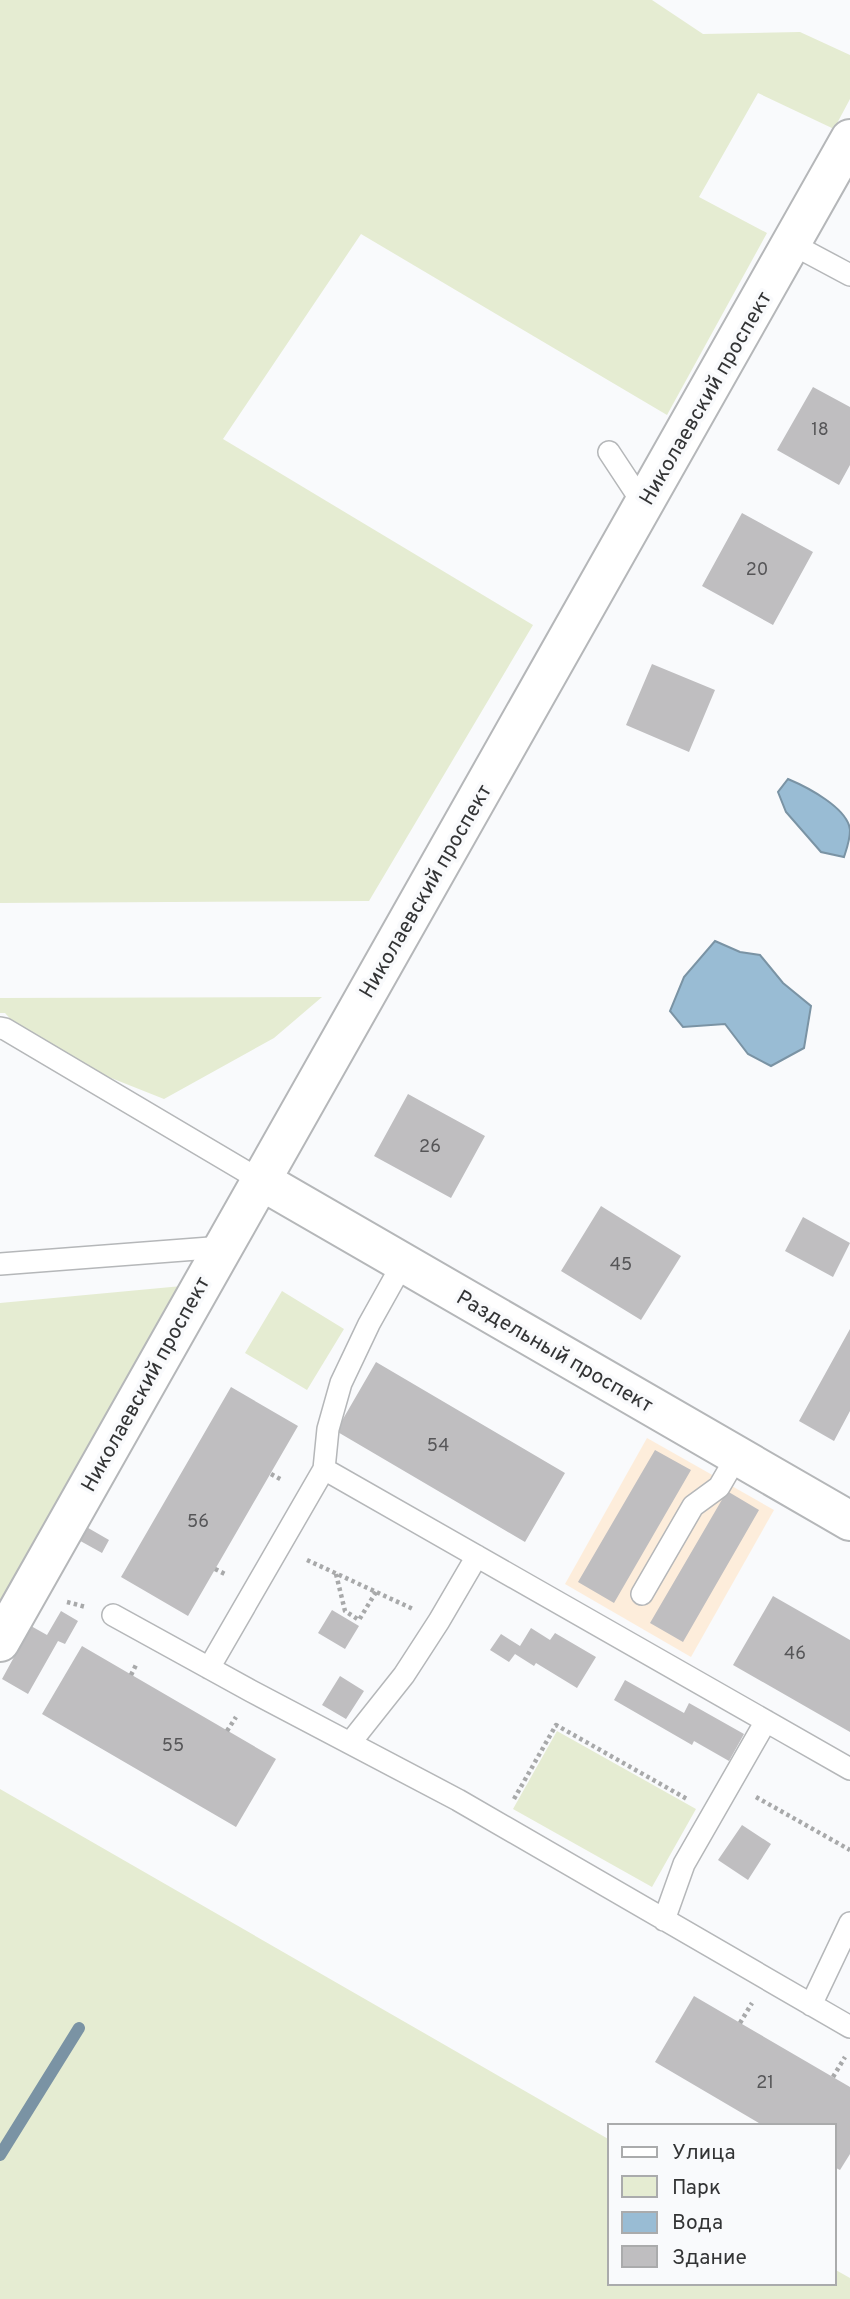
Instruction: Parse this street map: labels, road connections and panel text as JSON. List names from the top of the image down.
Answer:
{
  "streets": {
    "street": ["Николаевский проспект", "Раздельный проспект"]
  },
  "crossings": [
    ["Николаевский проспект", "Раздельный проспект"]
  ],
  "house_numbers": [
    "18",
    "20",
    "26",
    "45",
    "54",
    "56",
    "46",
    "55",
    "21"
  ],
  "legend": [
    "Улица",
    "Парк",
    "Вода",
    "Здание"
  ]
}
